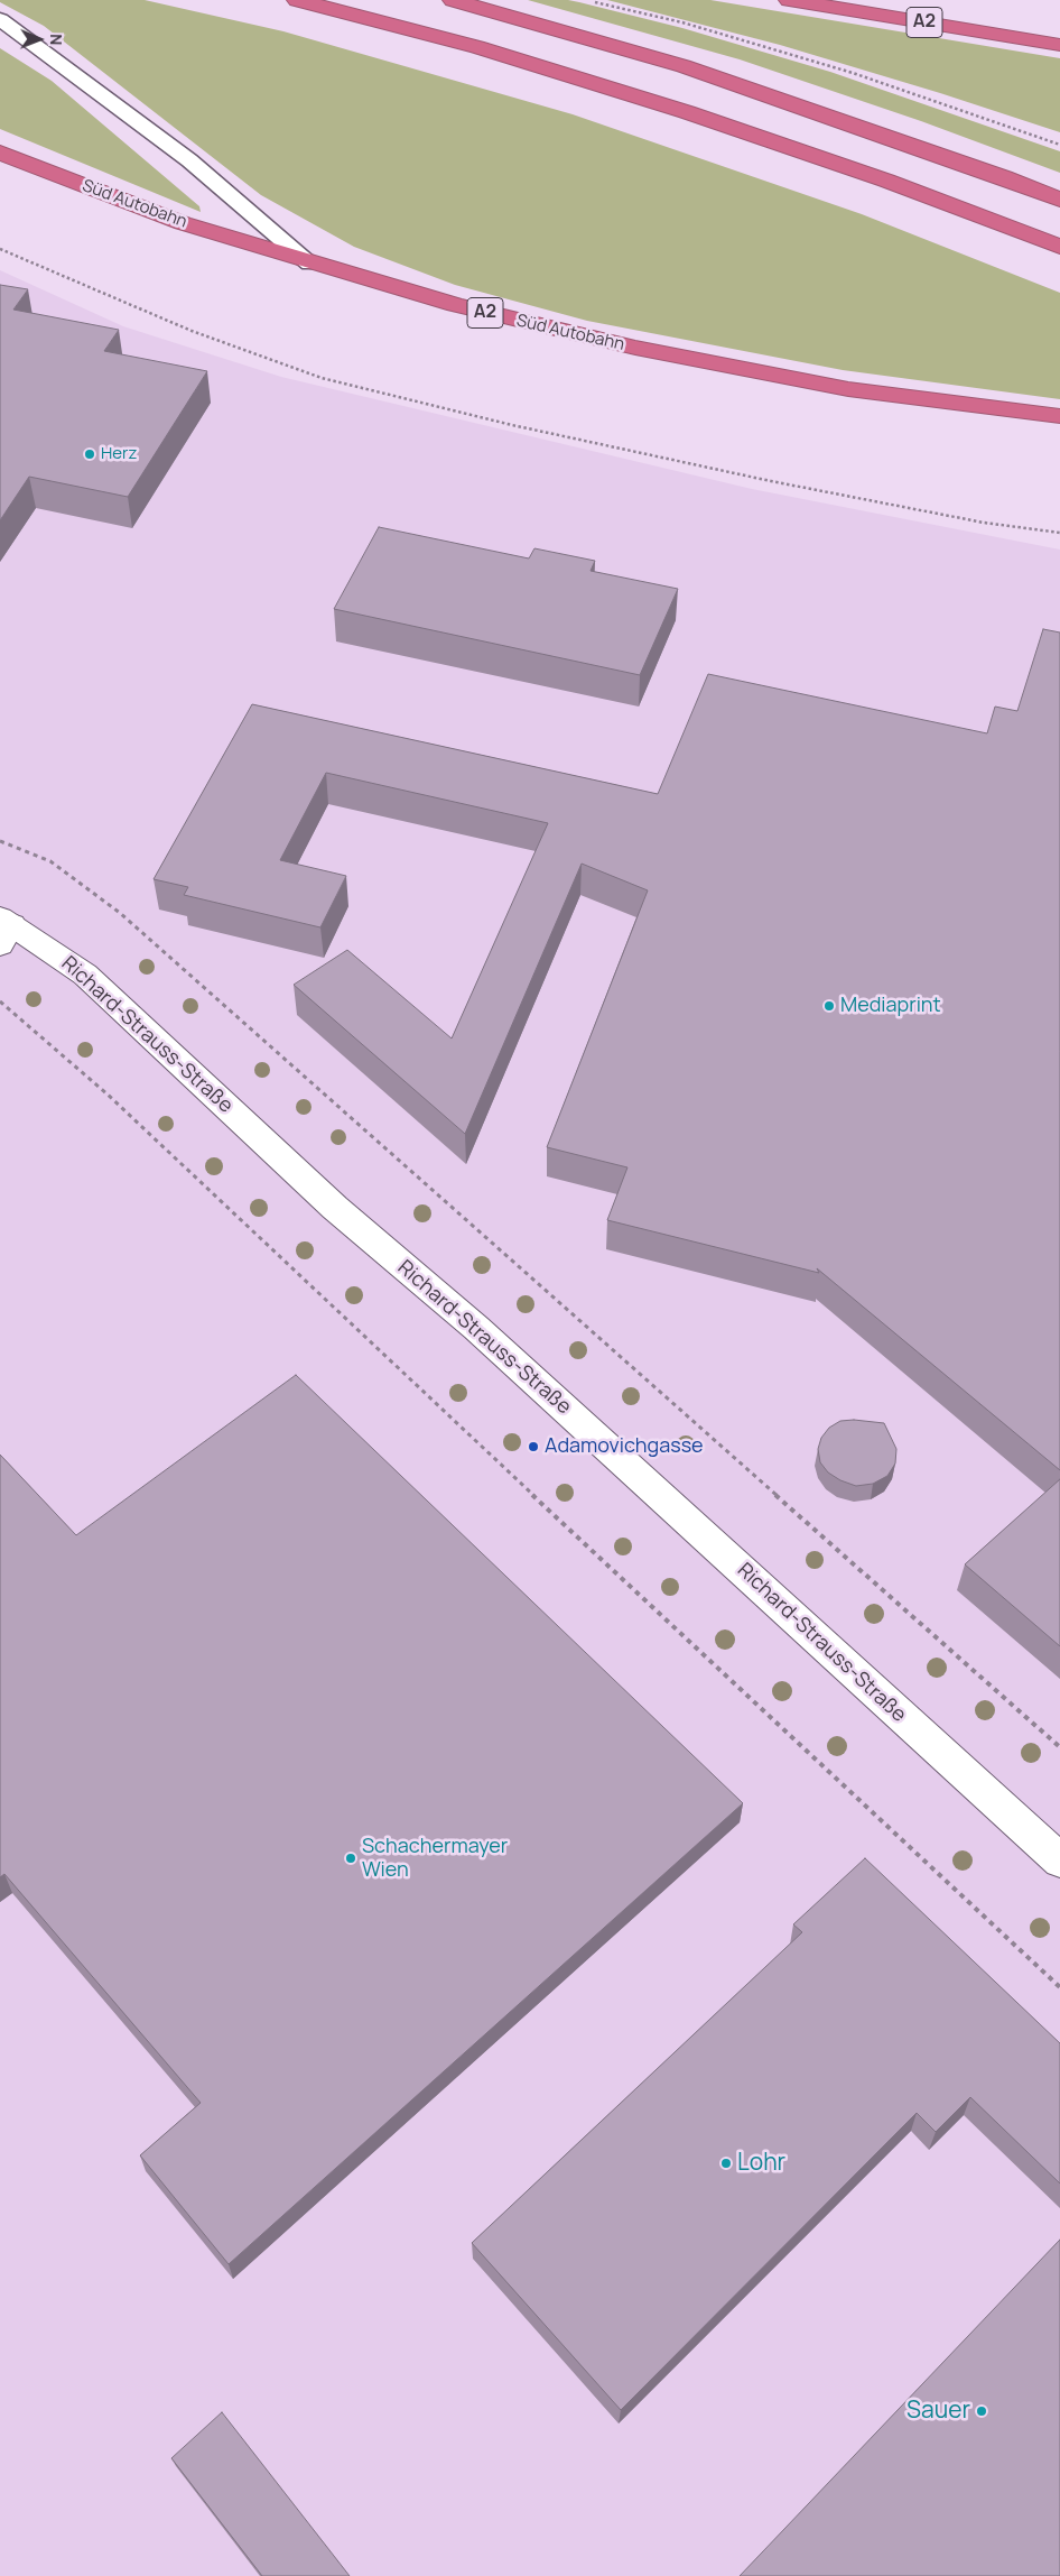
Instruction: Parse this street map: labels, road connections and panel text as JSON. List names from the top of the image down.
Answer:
{
  "streets": {
    "highway": ["A2", "Süd Autobahn"],
    "main road": ["Richard-Strauss-Straße"]
  },
  "places": [
    "Herz",
    "Mediaprint",
    "Adamovichgasse",
    "Schachermayer Wien",
    "Lohr",
    "Sauer"
  ],
  "north": "right"
}
